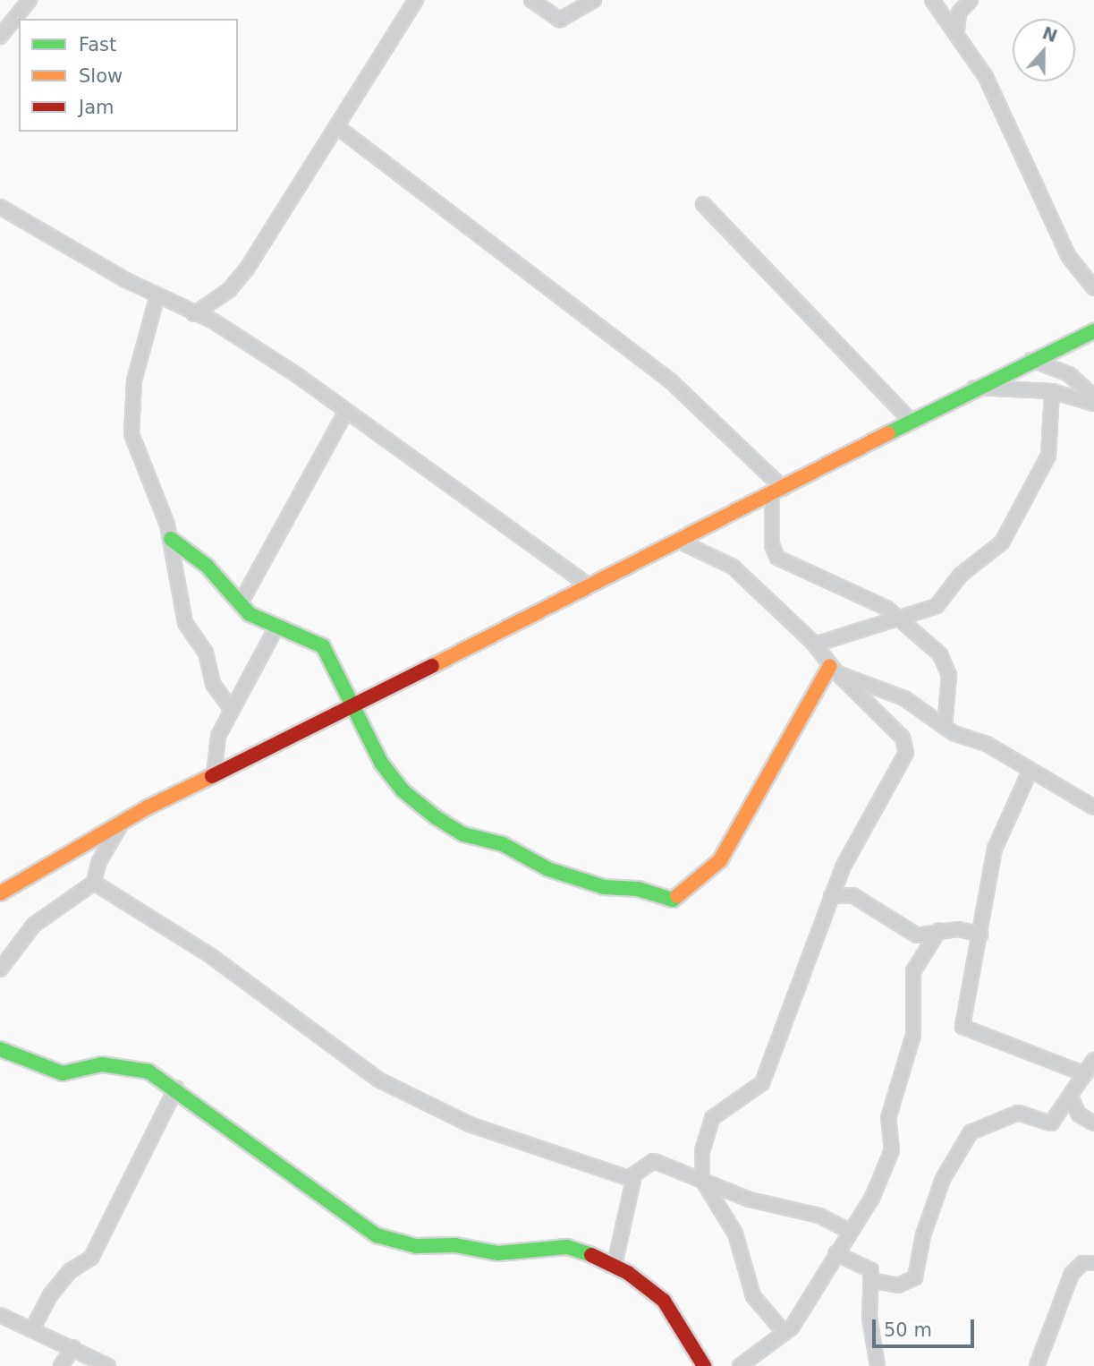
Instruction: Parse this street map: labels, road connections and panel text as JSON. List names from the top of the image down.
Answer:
{
  "legend": ["Fast", "Slow", "Jam"],
  "scale_bar": "50 m",
  "north": "top"
}
